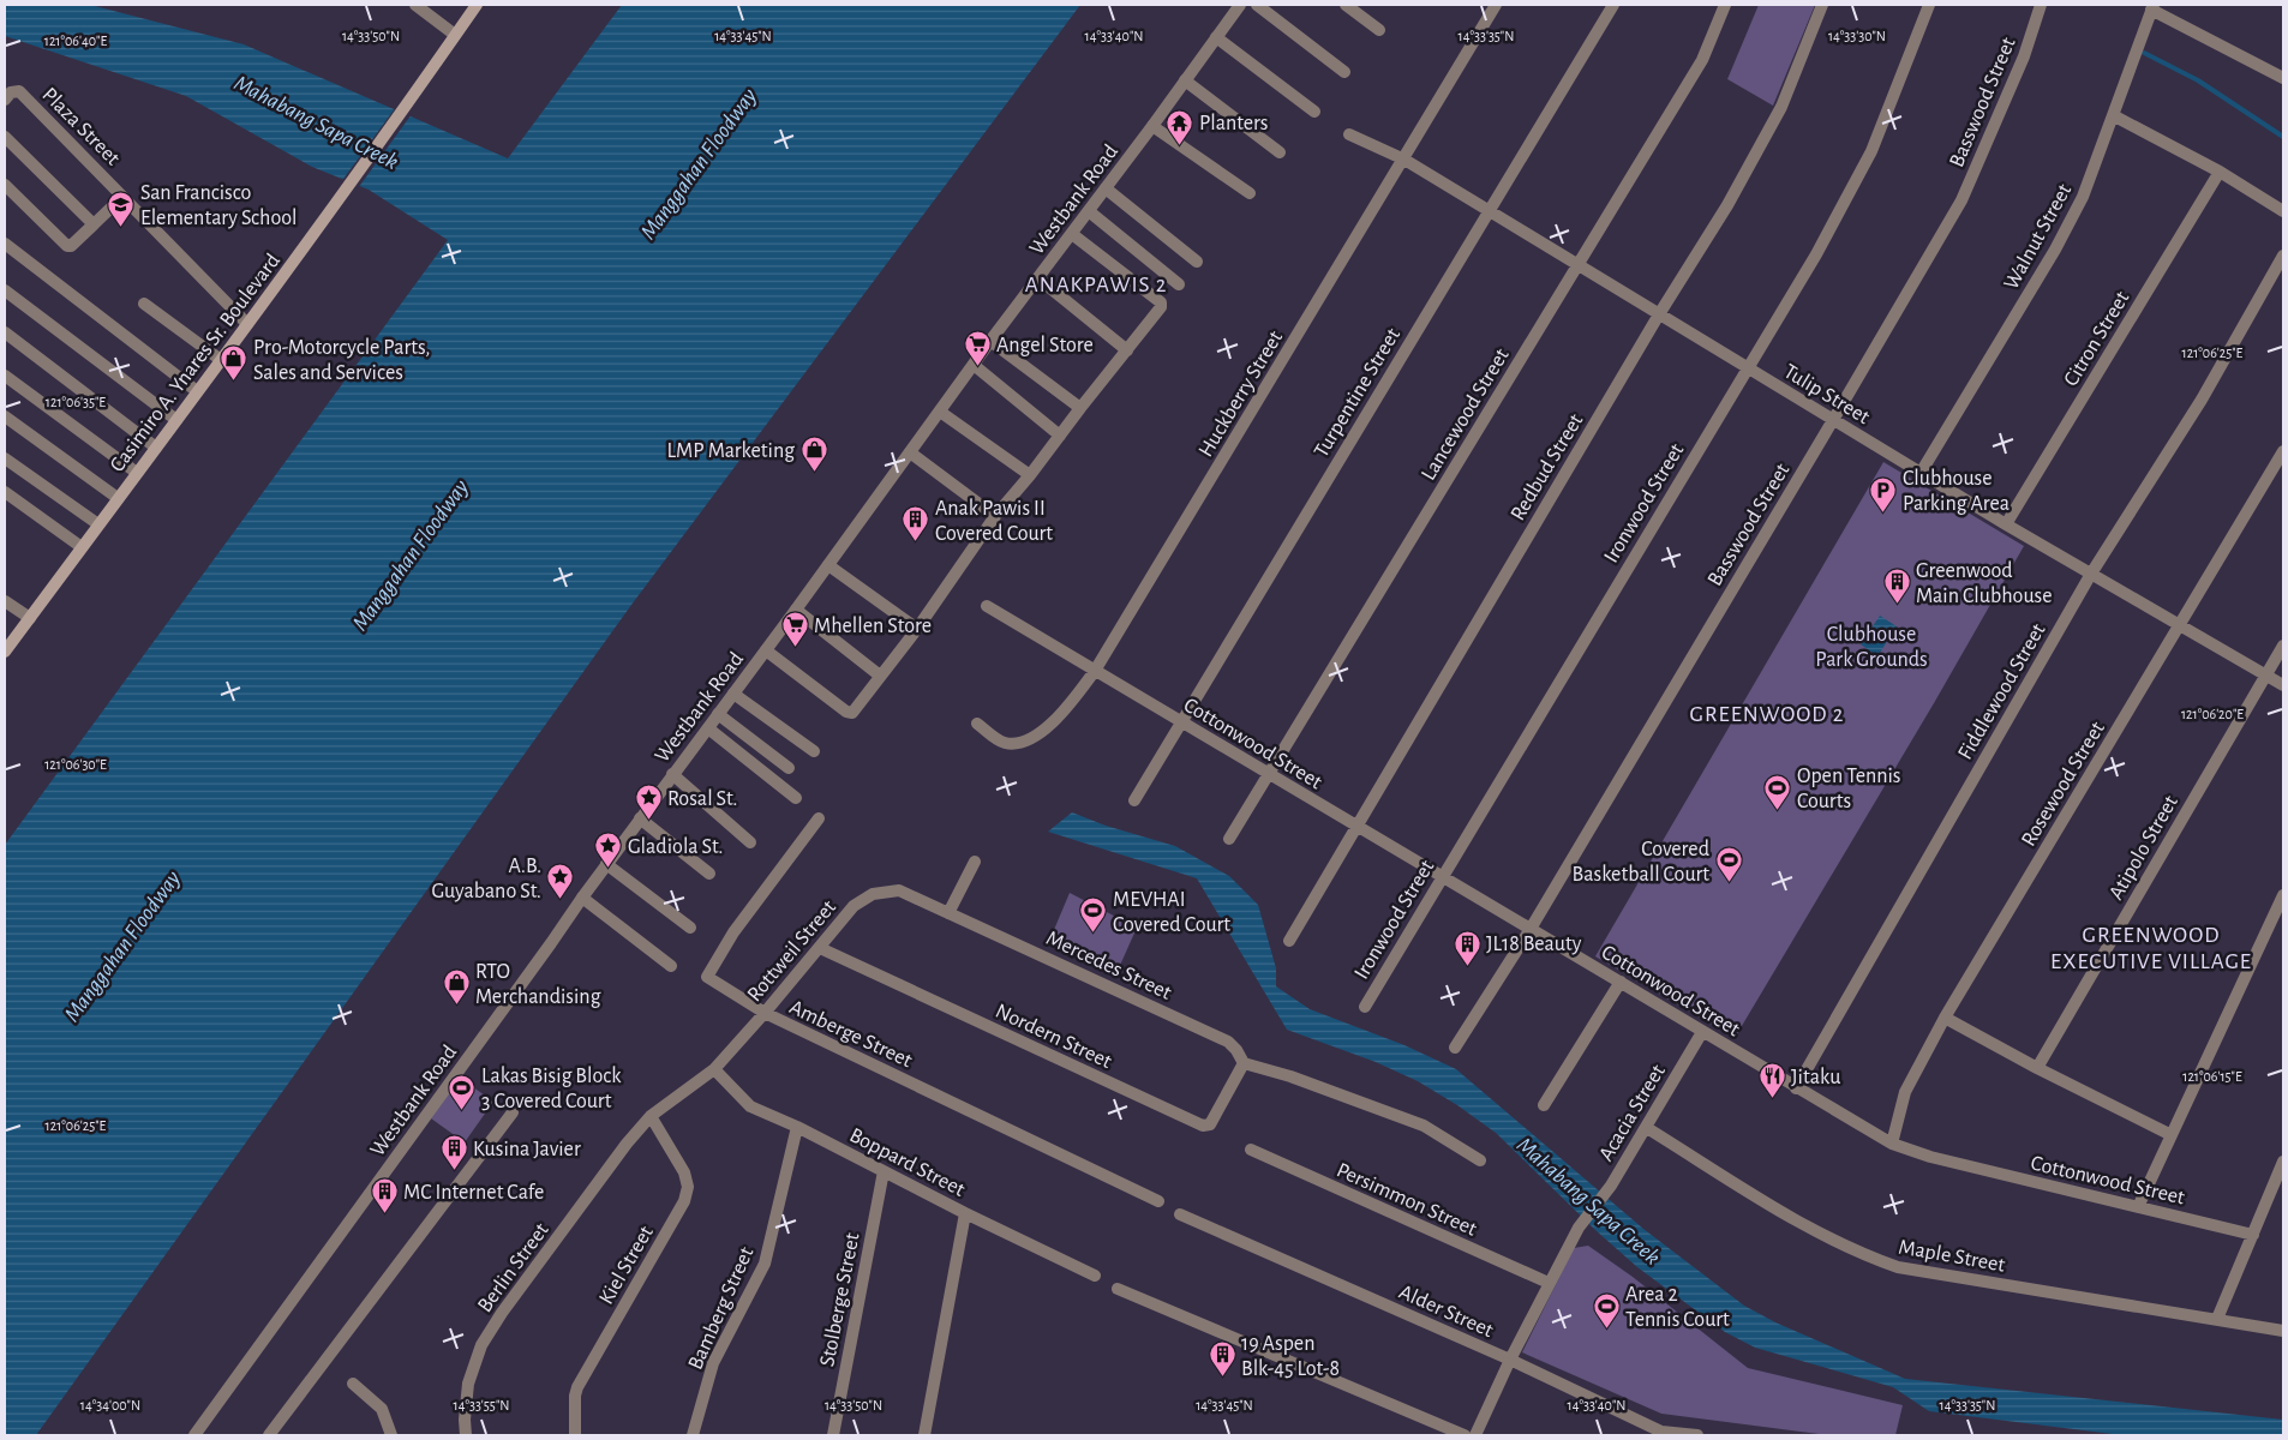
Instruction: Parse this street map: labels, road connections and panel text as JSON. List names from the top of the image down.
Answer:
{
  "streets": {
    "main road": ["Casimiro A. Ynares Sr. Boulevard"],
    "street": [
      "Basswood Street",
      "Plaza Street",
      "Westbank Road",
      "Walnut Street",
      "Citron Street",
      "Turpentine Street",
      "Huckberry Street",
      "Tulip Street",
      "Lancewood Street",
      "Redbud Street",
      "Ironwood Street",
      "Fiddlewood Street",
      "Cottonwood Street",
      "Rosewood Street",
      "Atipolo Street",
      "Rottweil Street",
      "Mercedes Street",
      "Amberge Street",
      "Nordern Street",
      "Acacia Street",
      "Boppard Street",
      "Persimmon Street",
      "Maple Street",
      "Kiel Street",
      "Berlin Street",
      "Stolberge Street",
      "Bamberg Street",
      "Alder Street"
    ]
  },
  "crossings": [
    ["Basswood Street", "Tulip Street"],
    ["Basswood Street", "Cottonwood Street"],
    ["Plaza Street", "Casimiro A. Ynares Sr. Boulevard"],
    ["Walnut Street", "Tulip Street"],
    ["Citron Street", "Tulip Street"],
    ["Turpentine Street", "Tulip Street"],
    ["Turpentine Street", "Cottonwood Street"],
    ["Huckberry Street", "Tulip Street"],
    ["Huckberry Street", "Cottonwood Street"],
    ["Tulip Street", "Lancewood Street"],
    ["Tulip Street", "Redbud Street"],
    ["Tulip Street", "Ironwood Street"],
    ["Tulip Street", "Fiddlewood Street"],
    ["Tulip Street", "Rosewood Street"],
    ["Tulip Street", "Atipolo Street"],
    ["Lancewood Street", "Cottonwood Street"],
    ["Redbud Street", "Cottonwood Street"],
    ["Ironwood Street", "Cottonwood Street"],
    ["Fiddlewood Street", "Cottonwood Street"],
    ["Cottonwood Street", "Rosewood Street"],
    ["Cottonwood Street", "Acacia Street"],
    ["Rottweil Street", "Mercedes Street"],
    ["Rottweil Street", "Amberge Street"],
    ["Rottweil Street", "Nordern Street"],
    ["Rottweil Street", "Boppard Street"],
    ["Rottweil Street", "Berlin Street"],
    ["Mercedes Street", "Nordern Street"],
    ["Acacia Street", "Persimmon Street"],
    ["Acacia Street", "Maple Street"],
    ["Acacia Street", "Alder Street"],
    ["Boppard Street", "Berlin Street"],
    ["Boppard Street", "Stolberge Street"],
    ["Boppard Street", "Bamberg Street"],
    ["Kiel Street", "Berlin Street"]
  ],
  "districts": ["ANAKPAWIS 2", "GREENWOOD 2", "GREENWOOD EXECUTIVE VILLAGE"],
  "water": ["Mahabang Sapa Creek", "Manggahan Floodway"],
  "parks": ["Clubhouse Park Grounds"],
  "places": {
    "temple": ["Planters"],
    "school or university": ["San Francisco Elementary School"],
    "supermarket": ["Angel Store", "Mhellen Store"],
    "shop": ["Pro-Motorcycle Parts, Sales and Services", "LMP Marketing", "RTO Merchandising"],
    "parking": ["Clubhouse Parking Area"],
    "building": [
      "Anak Pawis II Covered Court",
      "Greenwood Main Clubhouse",
      "JL18 Beauty",
      "Kusina Javier",
      "MC Internet Cafe",
      "19 Aspen Blk-45 Lot-8"
    ],
    "sports": [
      "Open Tennis Courts",
      "Covered Basketball Court",
      "MEVHAI Covered Court",
      "Lakas Bisig Block 3 Covered Court",
      "Area 2 Tennis Court"
    ],
    "place": ["Rosal St.", "Gladiola St.", "A.B. Guyabano St."],
    "restaurant": ["Jitaku"]
  },
  "coordinates": [
    "14°33'30\"N",
    "14°33'50\"N",
    "14°33'45\"N",
    "14°33'40\"N",
    "14°33'35\"N",
    "121°06'40\"E",
    "121°06'25\"E",
    "121°06'35\"E",
    "121°06'20\"E",
    "121°06'30\"E",
    "121°06'15\"E",
    "14°34'00\"N",
    "14°33'55\"N"
  ]
}
